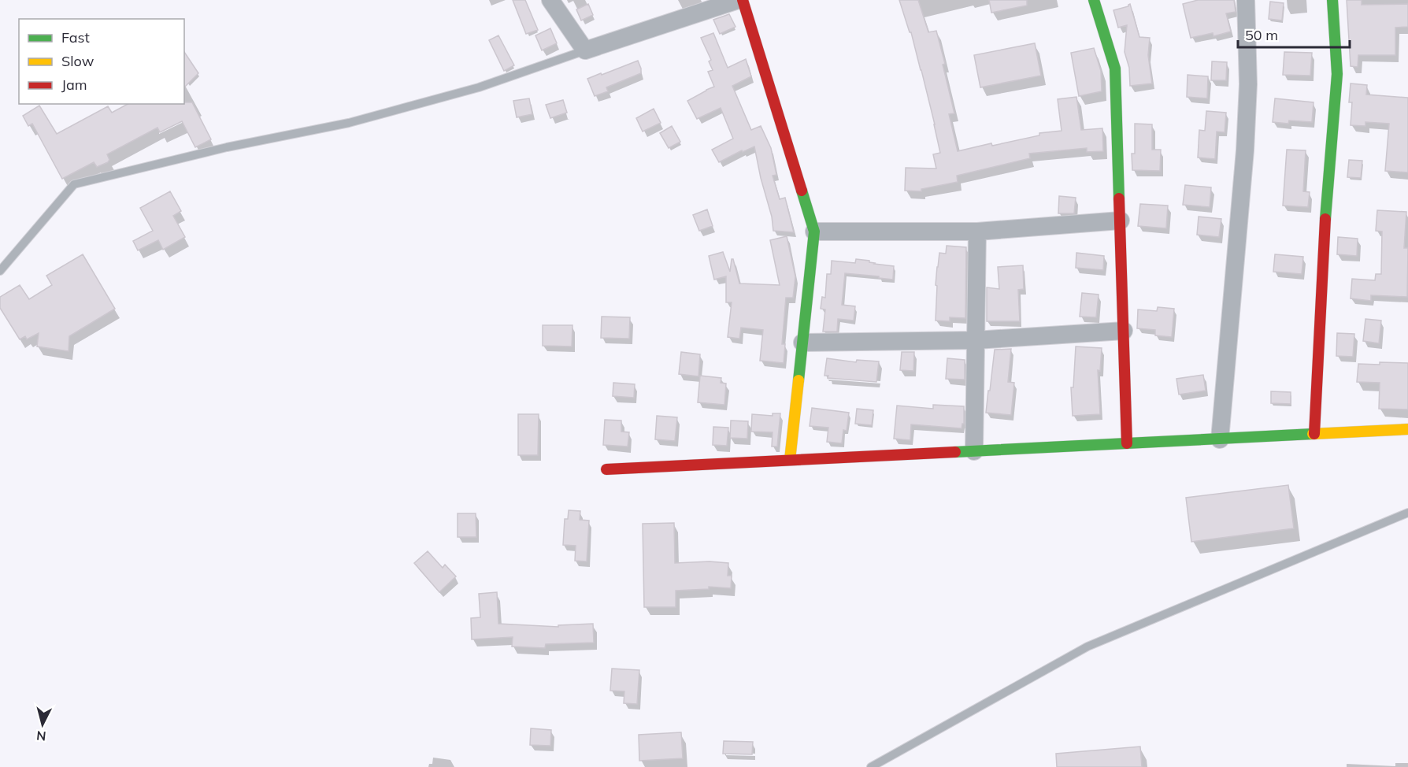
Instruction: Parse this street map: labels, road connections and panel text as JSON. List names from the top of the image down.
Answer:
{
  "legend": ["Fast", "Slow", "Jam"],
  "scale_bar": "50 m",
  "north": "bottom"
}
